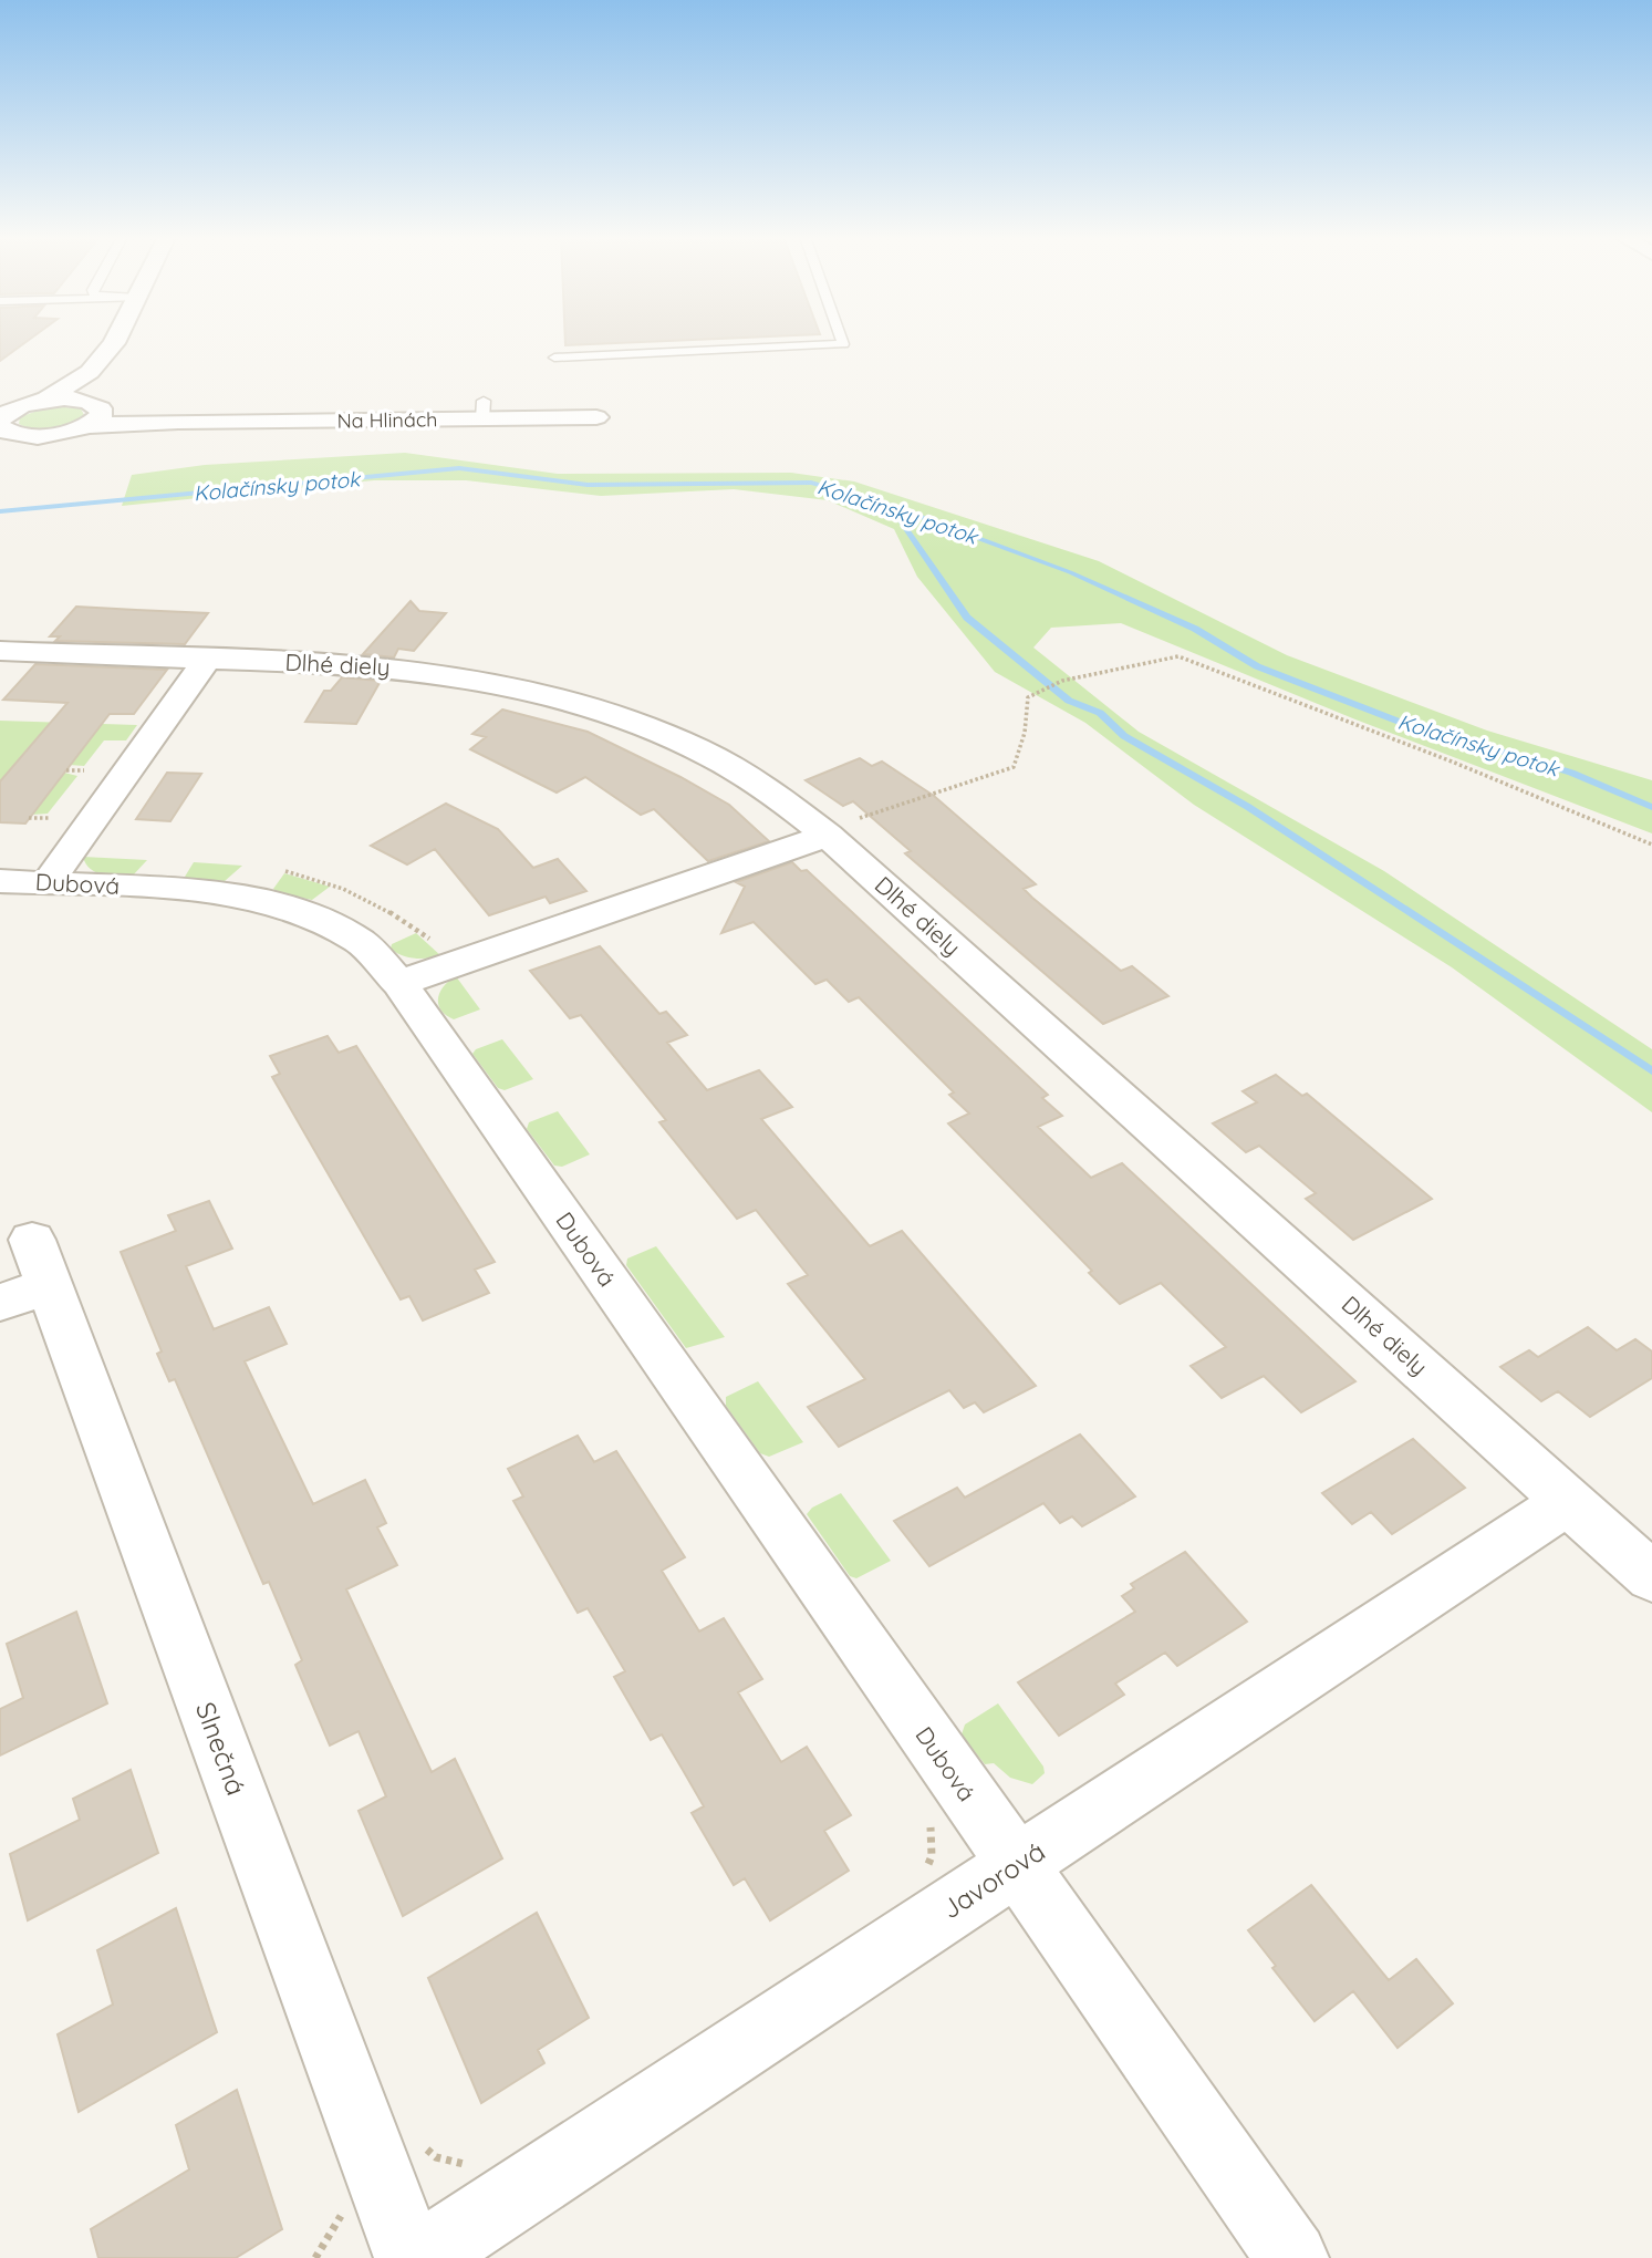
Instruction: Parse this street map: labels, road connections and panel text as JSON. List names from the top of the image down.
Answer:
{
  "streets": {
    "street": [
      "Na Hlinách",
      "Dlhé diely",
      "Dubová",
      "Slnečná",
      "Javorová"
    ]
  },
  "crossings": [
    ["Dlhé diely", "Javorová"],
    ["Dubová", "Javorová"]
  ],
  "water": ["Kolačínsky potok"]
}
